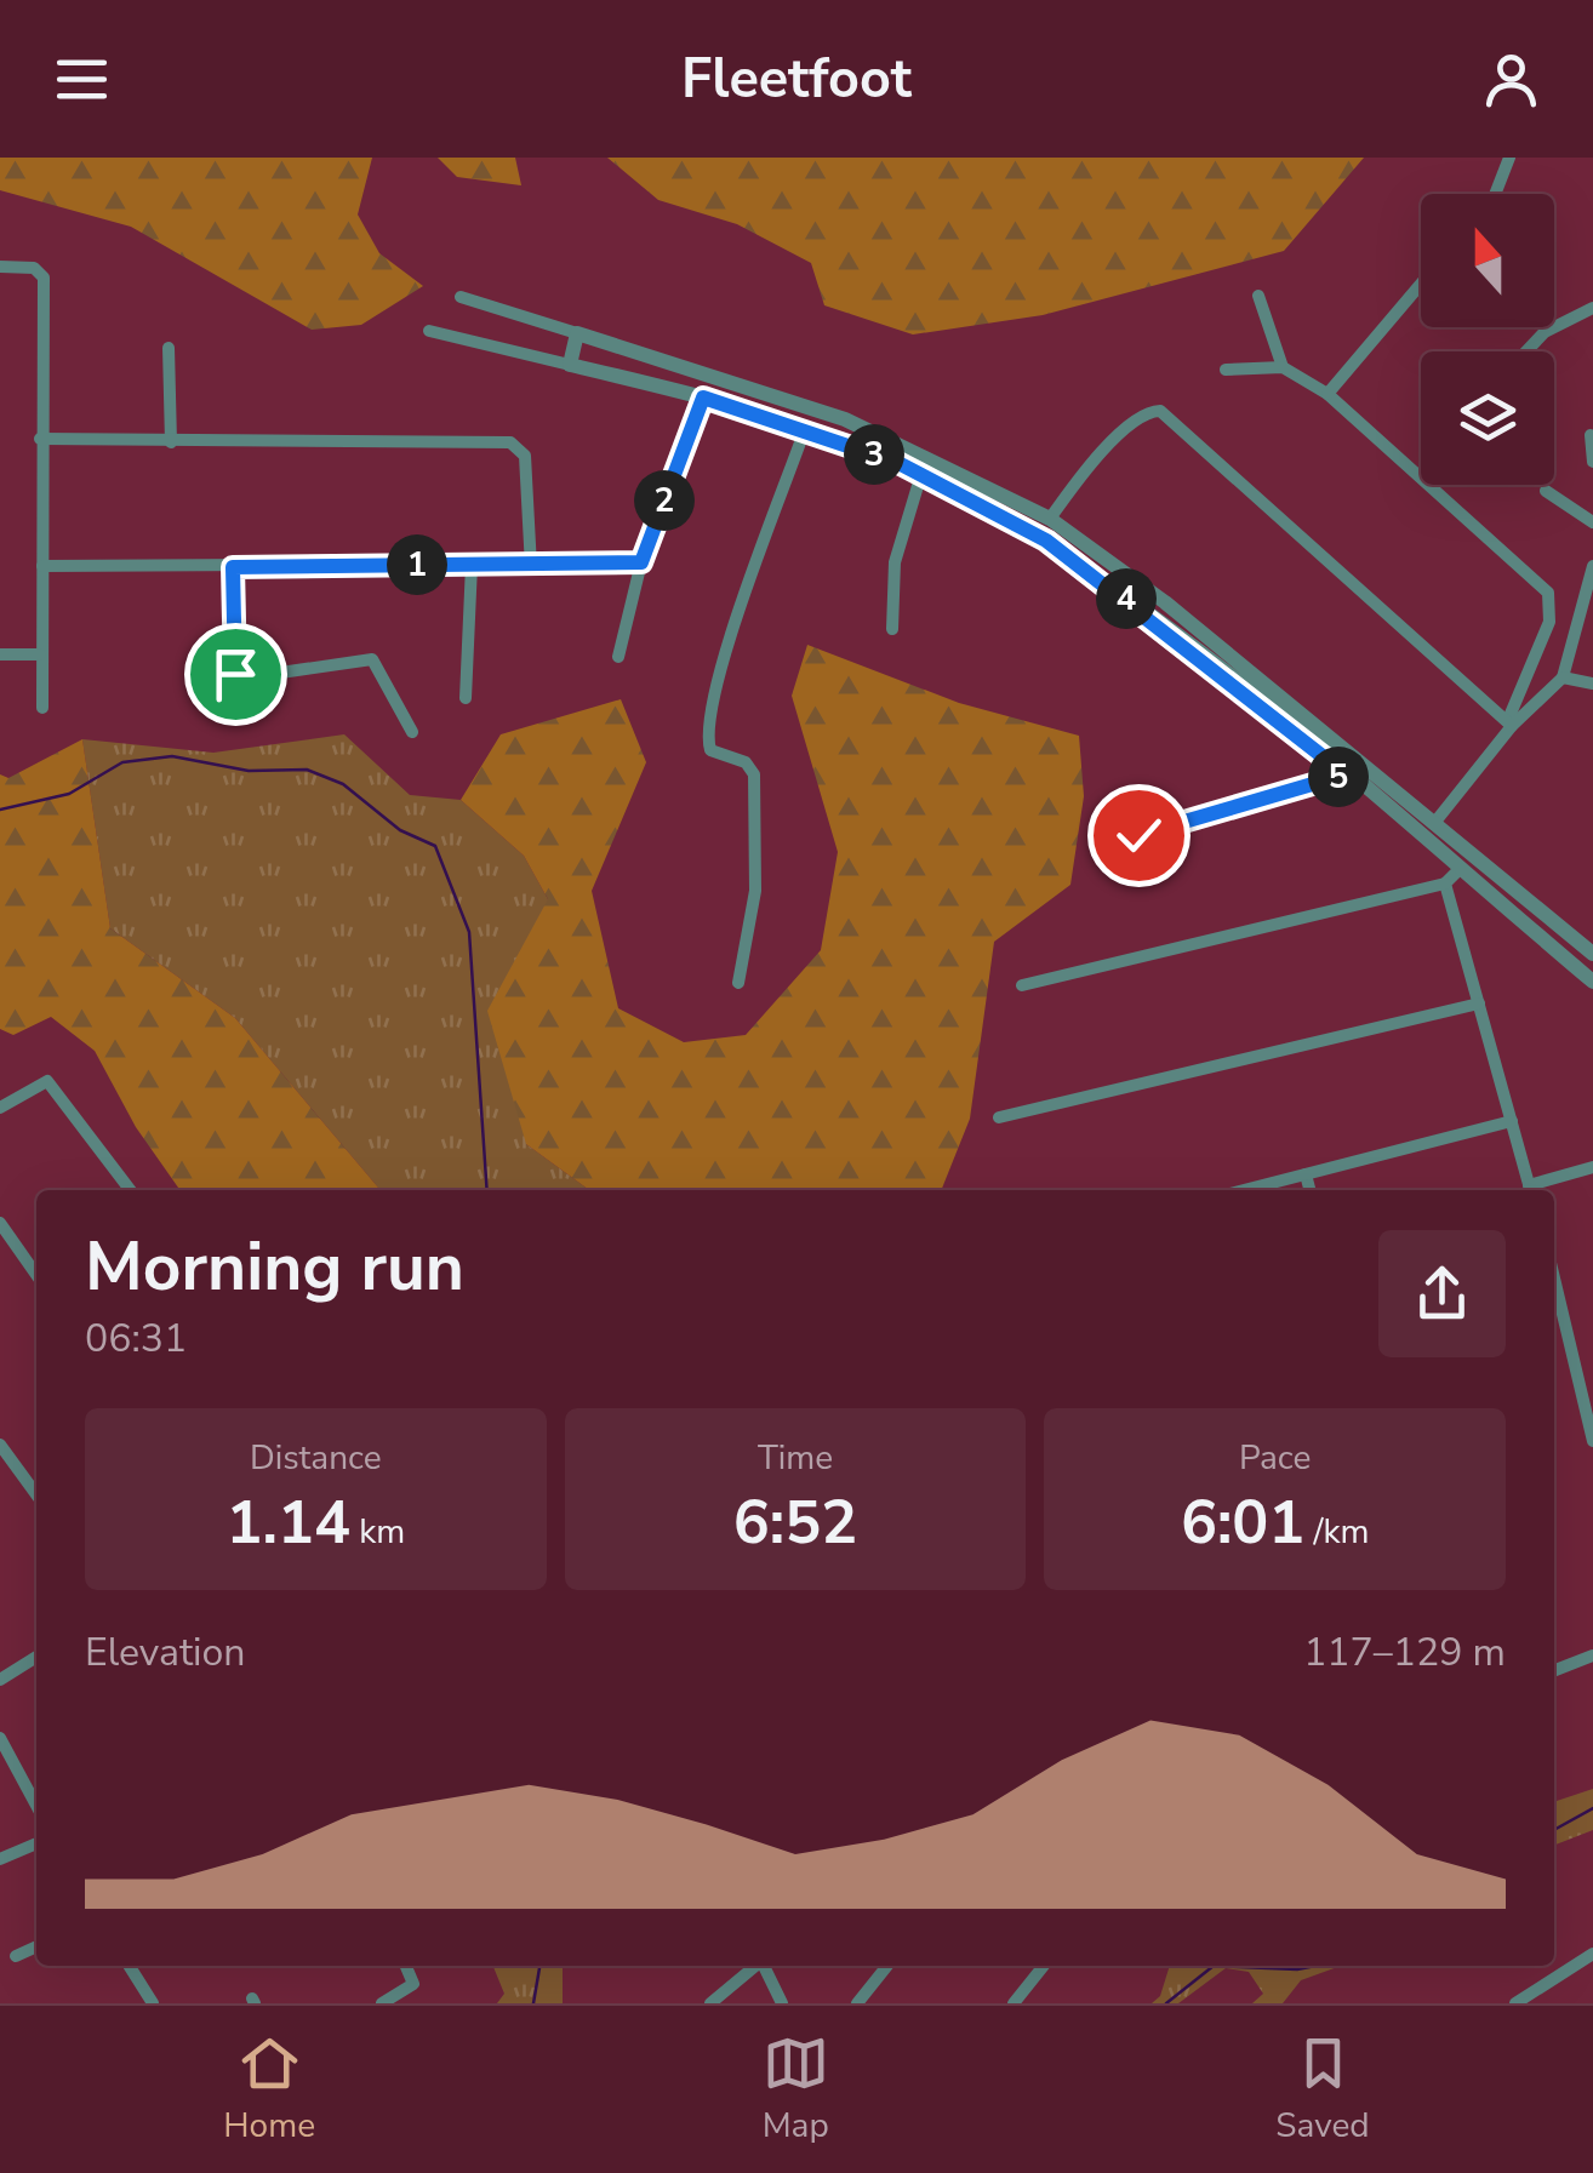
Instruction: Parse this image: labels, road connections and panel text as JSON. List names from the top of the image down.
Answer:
{
  "north": "top",
  "page": {
    "header": "Fleetfoot",
    "pins": [
      "3",
      "2",
      "1",
      "4",
      "5"
    ],
    "heading": ["Morning run", "06:31"],
    "stats": [
      ["Distance", "1.14 km"],
      ["Time", "6:52"],
      ["Pace", "6:01 /km"]
    ],
    "chart": ["Elevation", "117–129 m"],
    "tabs": ["Home", "Map", "Saved"]
  }
}
